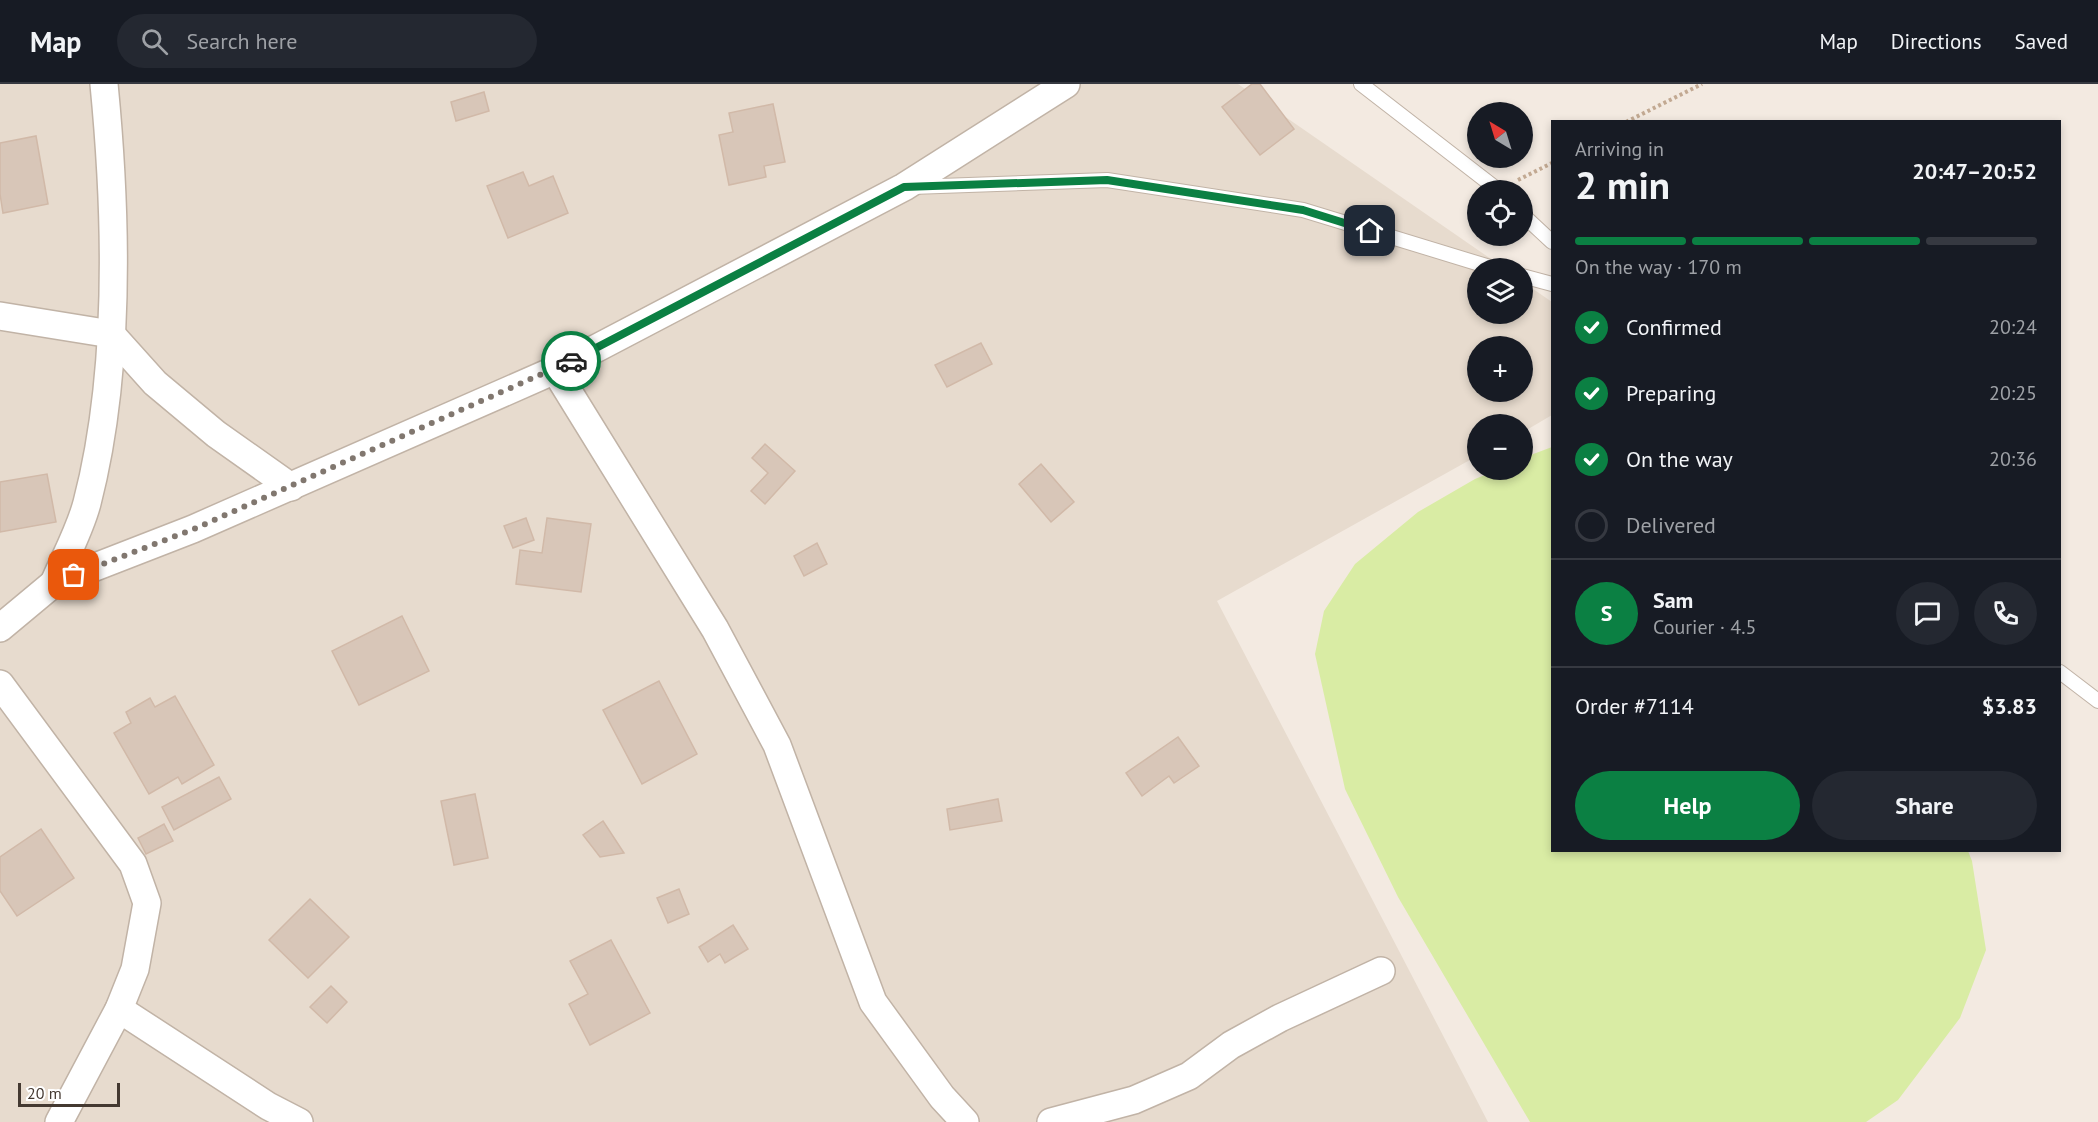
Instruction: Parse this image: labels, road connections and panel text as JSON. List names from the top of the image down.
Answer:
{
  "scale_bar": "20 m",
  "north": "top left",
  "page": {
    "header": "Map",
    "search": "Search here",
    "nav": ["Map", "Directions", "Saved"],
    "map_buttons": ["+", "−"],
    "heading": ["2 min", "Arriving in", "20:47–20:52"],
    "panel": [
      "Sam",
      "Courier · 4.5",
      "Order #7114",
      "$3.83"
    ],
    "bar": "On the way · 170 m",
    "list": [
      ["Confirmed", "20:24"],
      ["Preparing", "20:25"],
      ["On the way", "20:36"],
      "Delivered"
    ],
    "round": "S",
    "buttons": ["Help", "Share"],
    "scale": "20 m"
  }
}
